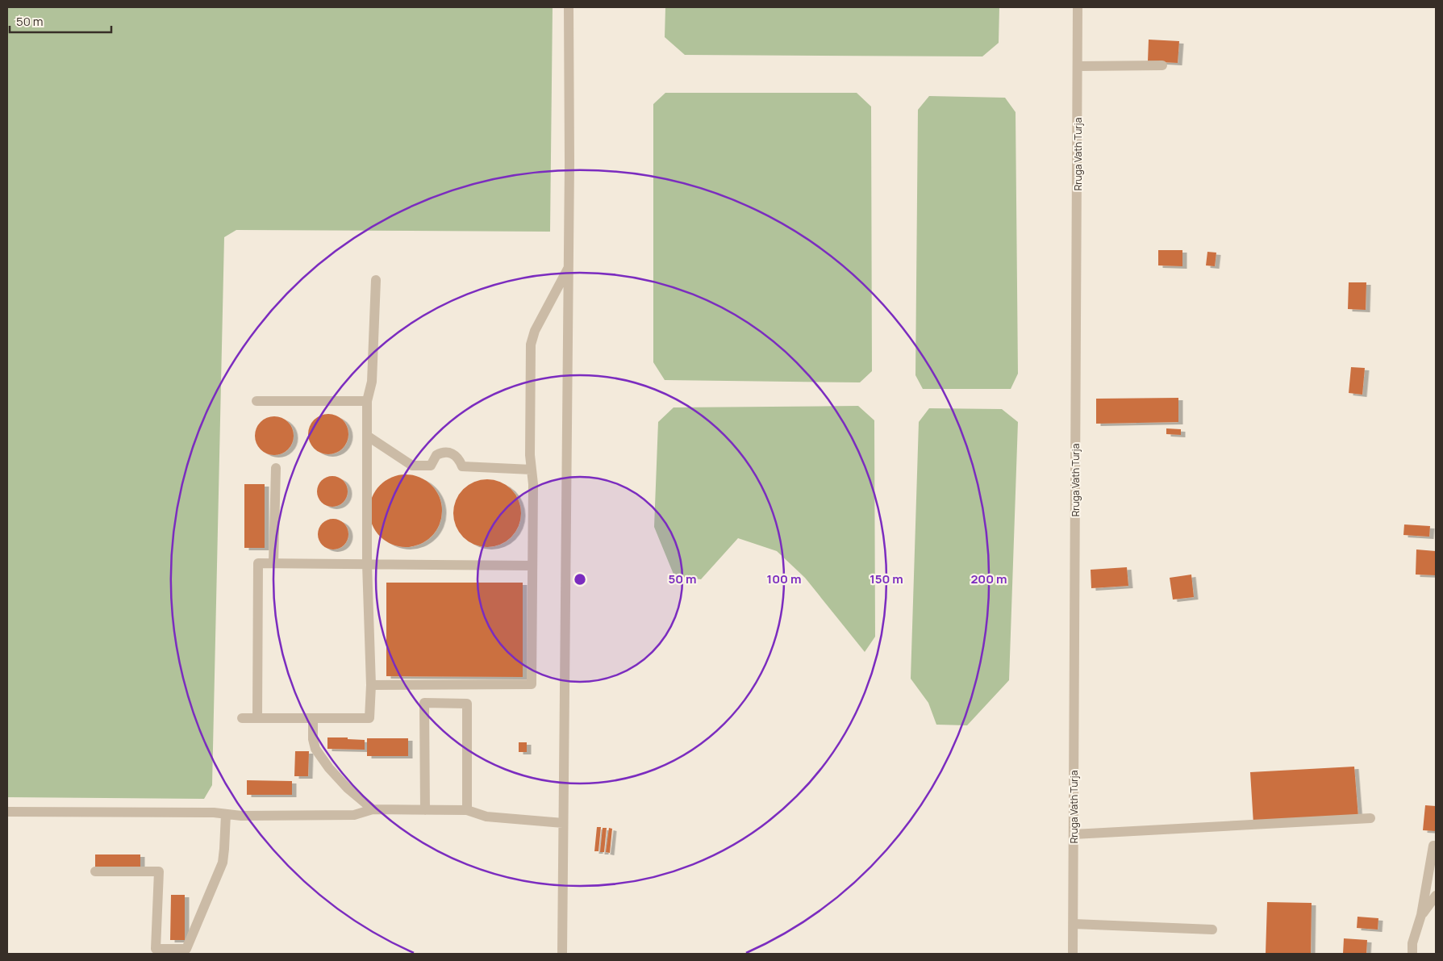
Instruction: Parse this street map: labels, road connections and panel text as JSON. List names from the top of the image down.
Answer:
{
  "streets": {
    "street": ["Rruga Vath Turja"]
  },
  "scale_bar": "50 m",
  "rings": [
    "50 m",
    "100 m",
    "150 m",
    "200 m"
  ]
}
